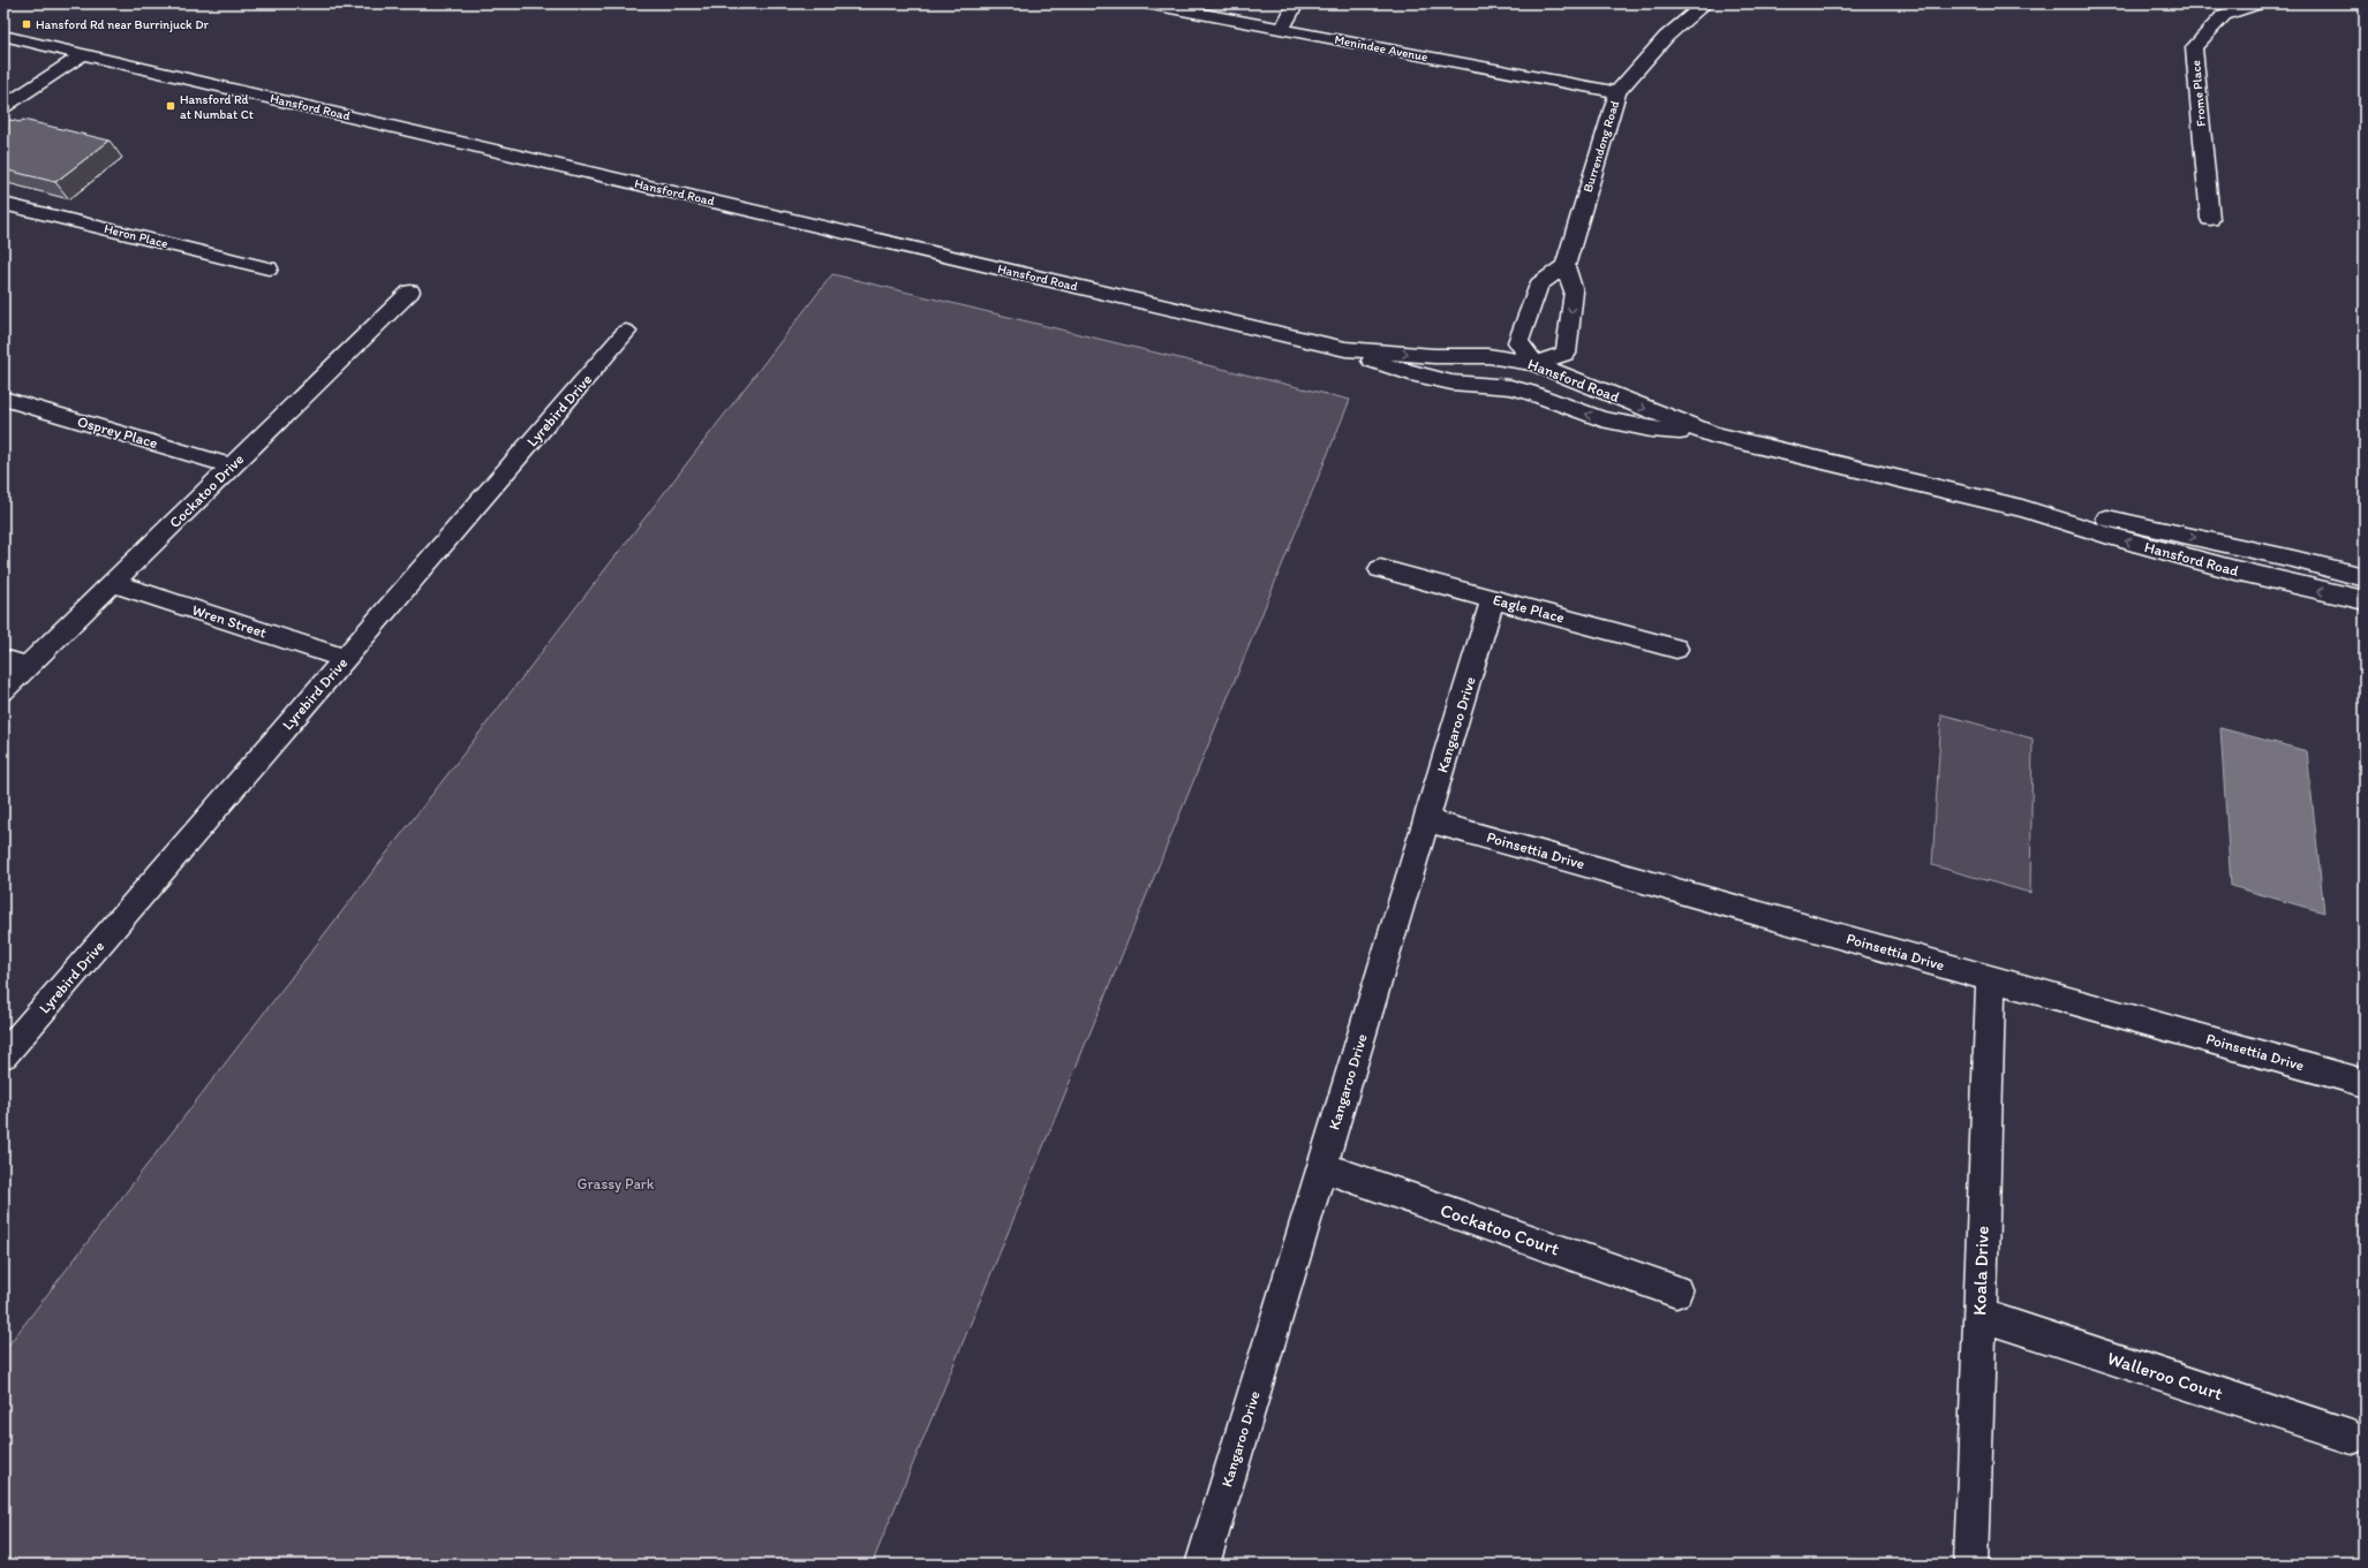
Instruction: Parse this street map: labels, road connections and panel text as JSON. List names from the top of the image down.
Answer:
{
  "streets": {
    "street": [
      "Menindee Avenue",
      "Frome Place",
      "Hansford Road",
      "Burrendong Road",
      "Heron Place",
      "Lyrebird Drive",
      "Osprey Place",
      "Cockatoo Drive",
      "Eagle Place",
      "Wren Street",
      "Kangaroo Drive",
      "Poinsettia Drive",
      "Cockatoo Court",
      "Koala Drive",
      "Walleroo Court"
    ]
  },
  "crossings": [
    ["Menindee Avenue", "Burrendong Road"],
    ["Lyrebird Drive", "Wren Street"],
    ["Osprey Place", "Cockatoo Drive"],
    ["Cockatoo Drive", "Wren Street"],
    ["Eagle Place", "Kangaroo Drive"],
    ["Kangaroo Drive", "Poinsettia Drive"],
    ["Kangaroo Drive", "Cockatoo Court"],
    ["Poinsettia Drive", "Koala Drive"],
    ["Koala Drive", "Walleroo Court"]
  ],
  "parks": ["Grassy Park"],
  "places": {
    "transit": ["Hansford Rd near Burrinjuck Dr", "Hansford Rd at Numbat Ct"]
  }
}
